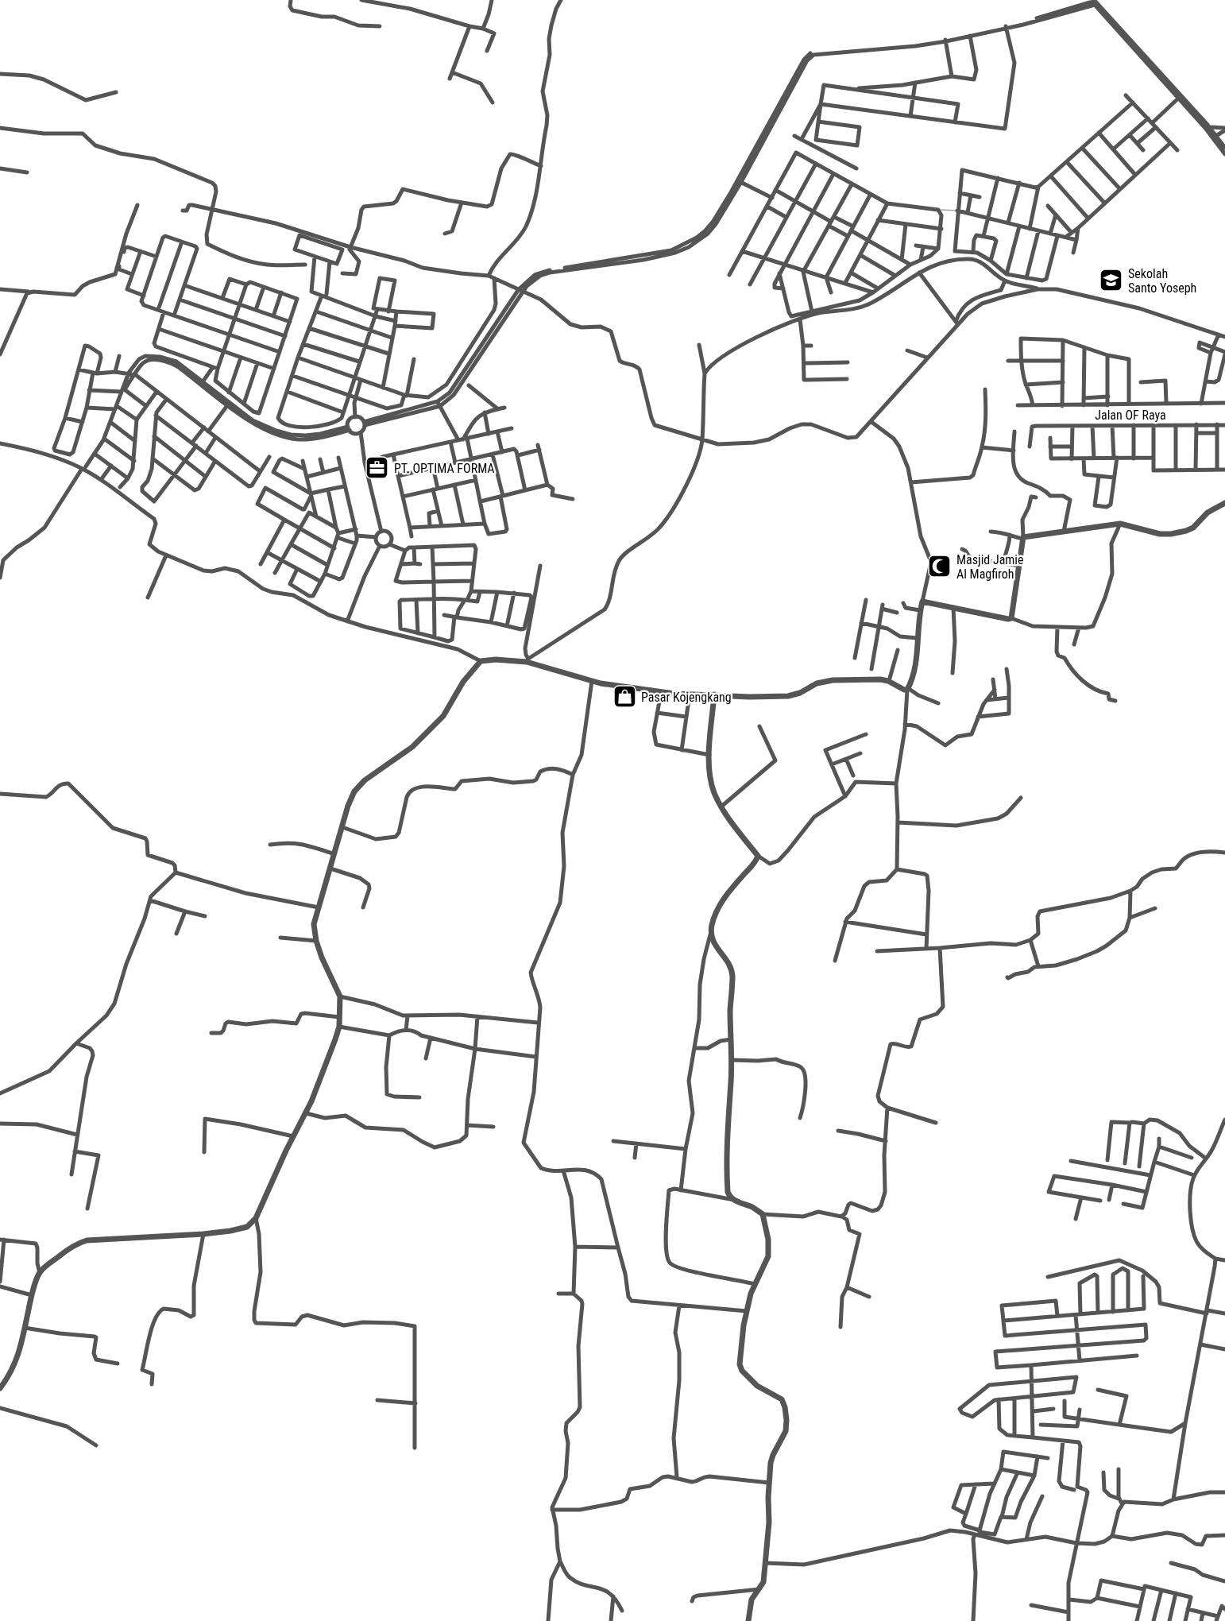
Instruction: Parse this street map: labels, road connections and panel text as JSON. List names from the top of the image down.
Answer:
{
  "streets": {
    "street": ["Jalan OF Raya"]
  },
  "places": {
    "school or university": ["Sekolah Santo Yoseph"],
    "office": ["PT. OPTIMA FORMA"],
    "mosque": ["Masjid Jamie Al Magfiroh"],
    "shop": ["Pasar Kojengkang"]
  }
}
